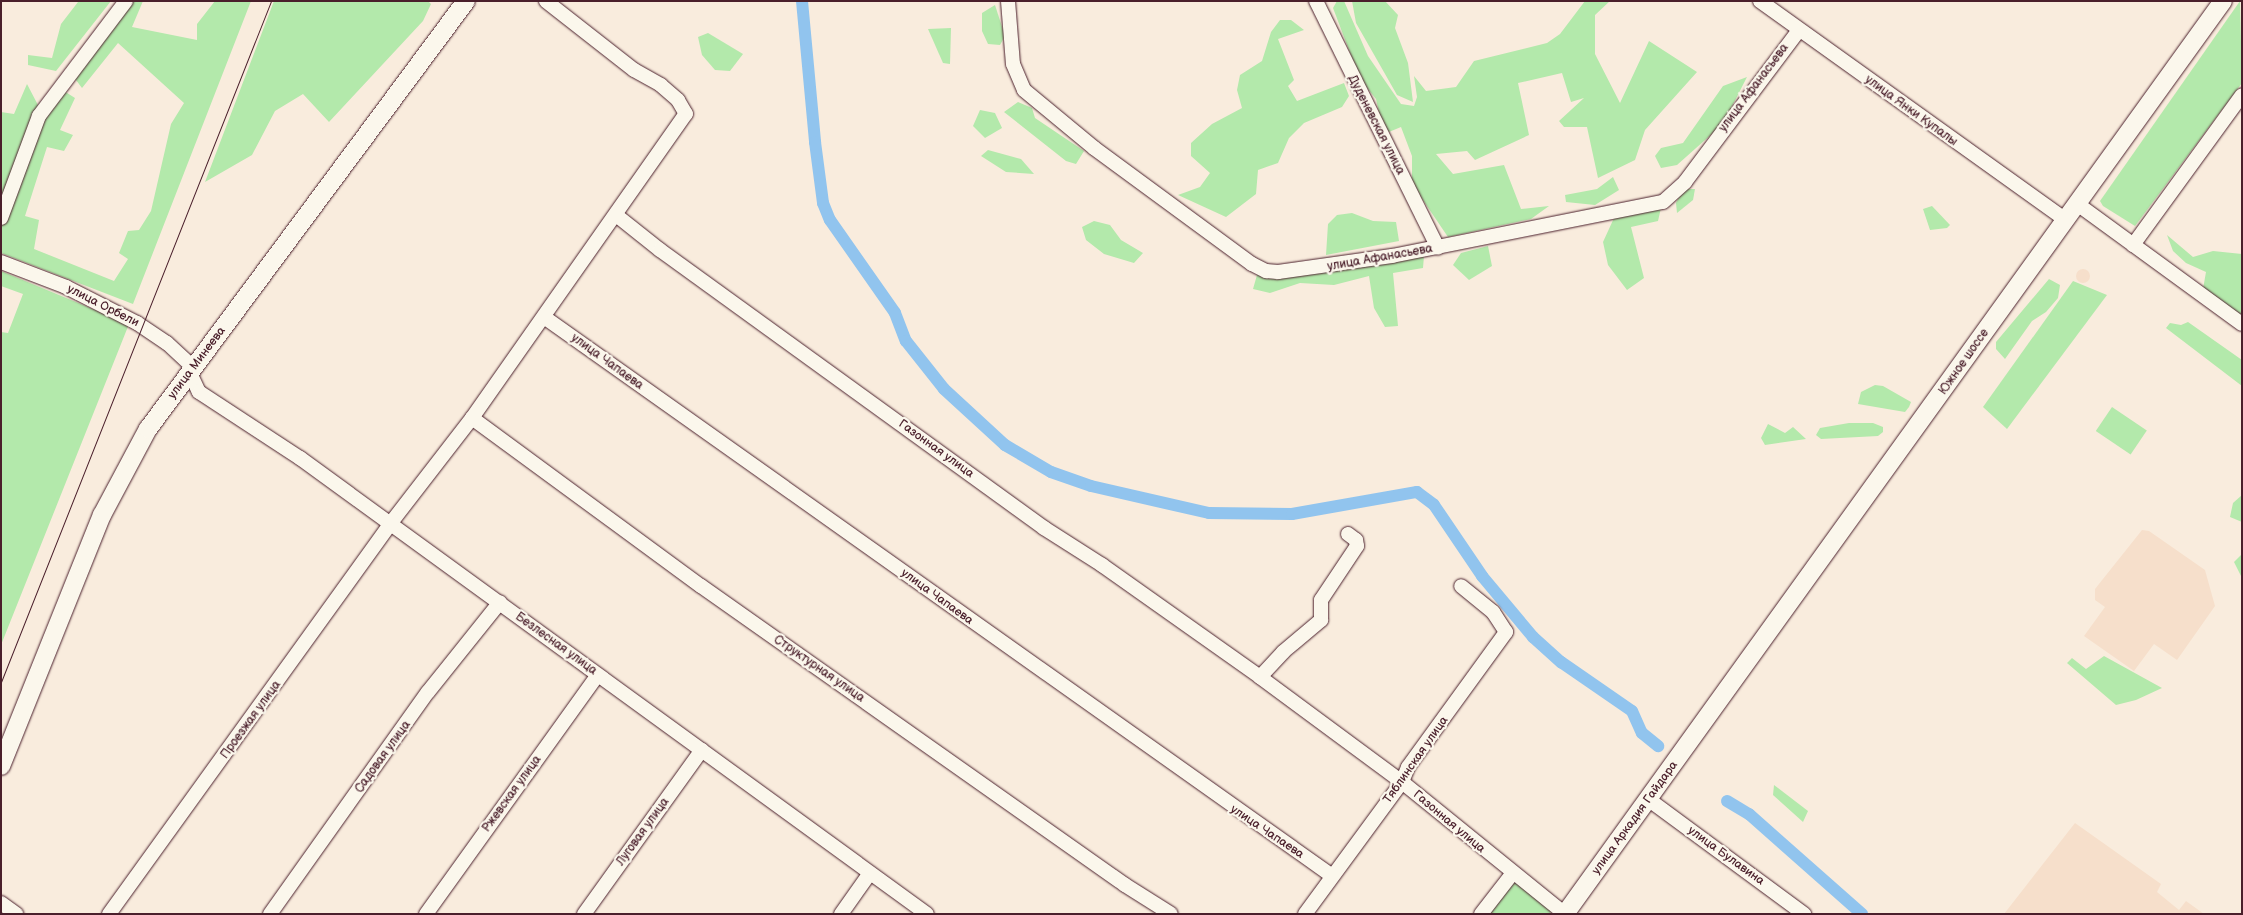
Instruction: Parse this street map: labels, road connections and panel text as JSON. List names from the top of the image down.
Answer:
{
  "streets": {
    "main road": ["Южное шоссе", "улица Минеева", "улица Аркадия Гайдара"],
    "street": [
      "улица Афанасьева",
      "улица Янки Купалы",
      "Дуденевская улица",
      "улица Орбели",
      "улица Чапаева",
      "Газонная улица",
      "Безлесная улица",
      "Структурная улица",
      "Проезжая улица",
      "Садовая улица",
      "Тяблинская улица",
      "Ржевская улица",
      "Луговая улица",
      "улица Булавина"
    ]
  },
  "crossings": [
    ["улица Афанасьева", "улица Янки Купалы"],
    ["улица Афанасьева", "Дуденевская улица"],
    ["улица Янки Купалы", "Южное шоссе"],
    ["улица Орбели", "улица Минеева"],
    ["улица Орбели", "Безлесная улица"],
    ["улица Чапаева", "Проезжая улица"],
    ["улица Чапаева", "Тяблинская улица"],
    ["Южное шоссе", "улица Аркадия Гайдара"],
    ["улица Минеева", "Безлесная улица"],
    ["Газонная улица", "Проезжая улица"],
    ["Газонная улица", "Тяблинская улица"],
    ["Газонная улица", "улица Аркадия Гайдара"],
    ["Безлесная улица", "Проезжая улица"],
    ["Безлесная улица", "Садовая улица"],
    ["Безлесная улица", "Ржевская улица"],
    ["Безлесная улица", "Луговая улица"],
    ["Структурная улица", "Проезжая улица"],
    ["улица Аркадия Гайдара", "улица Булавина"]
  ]
}
